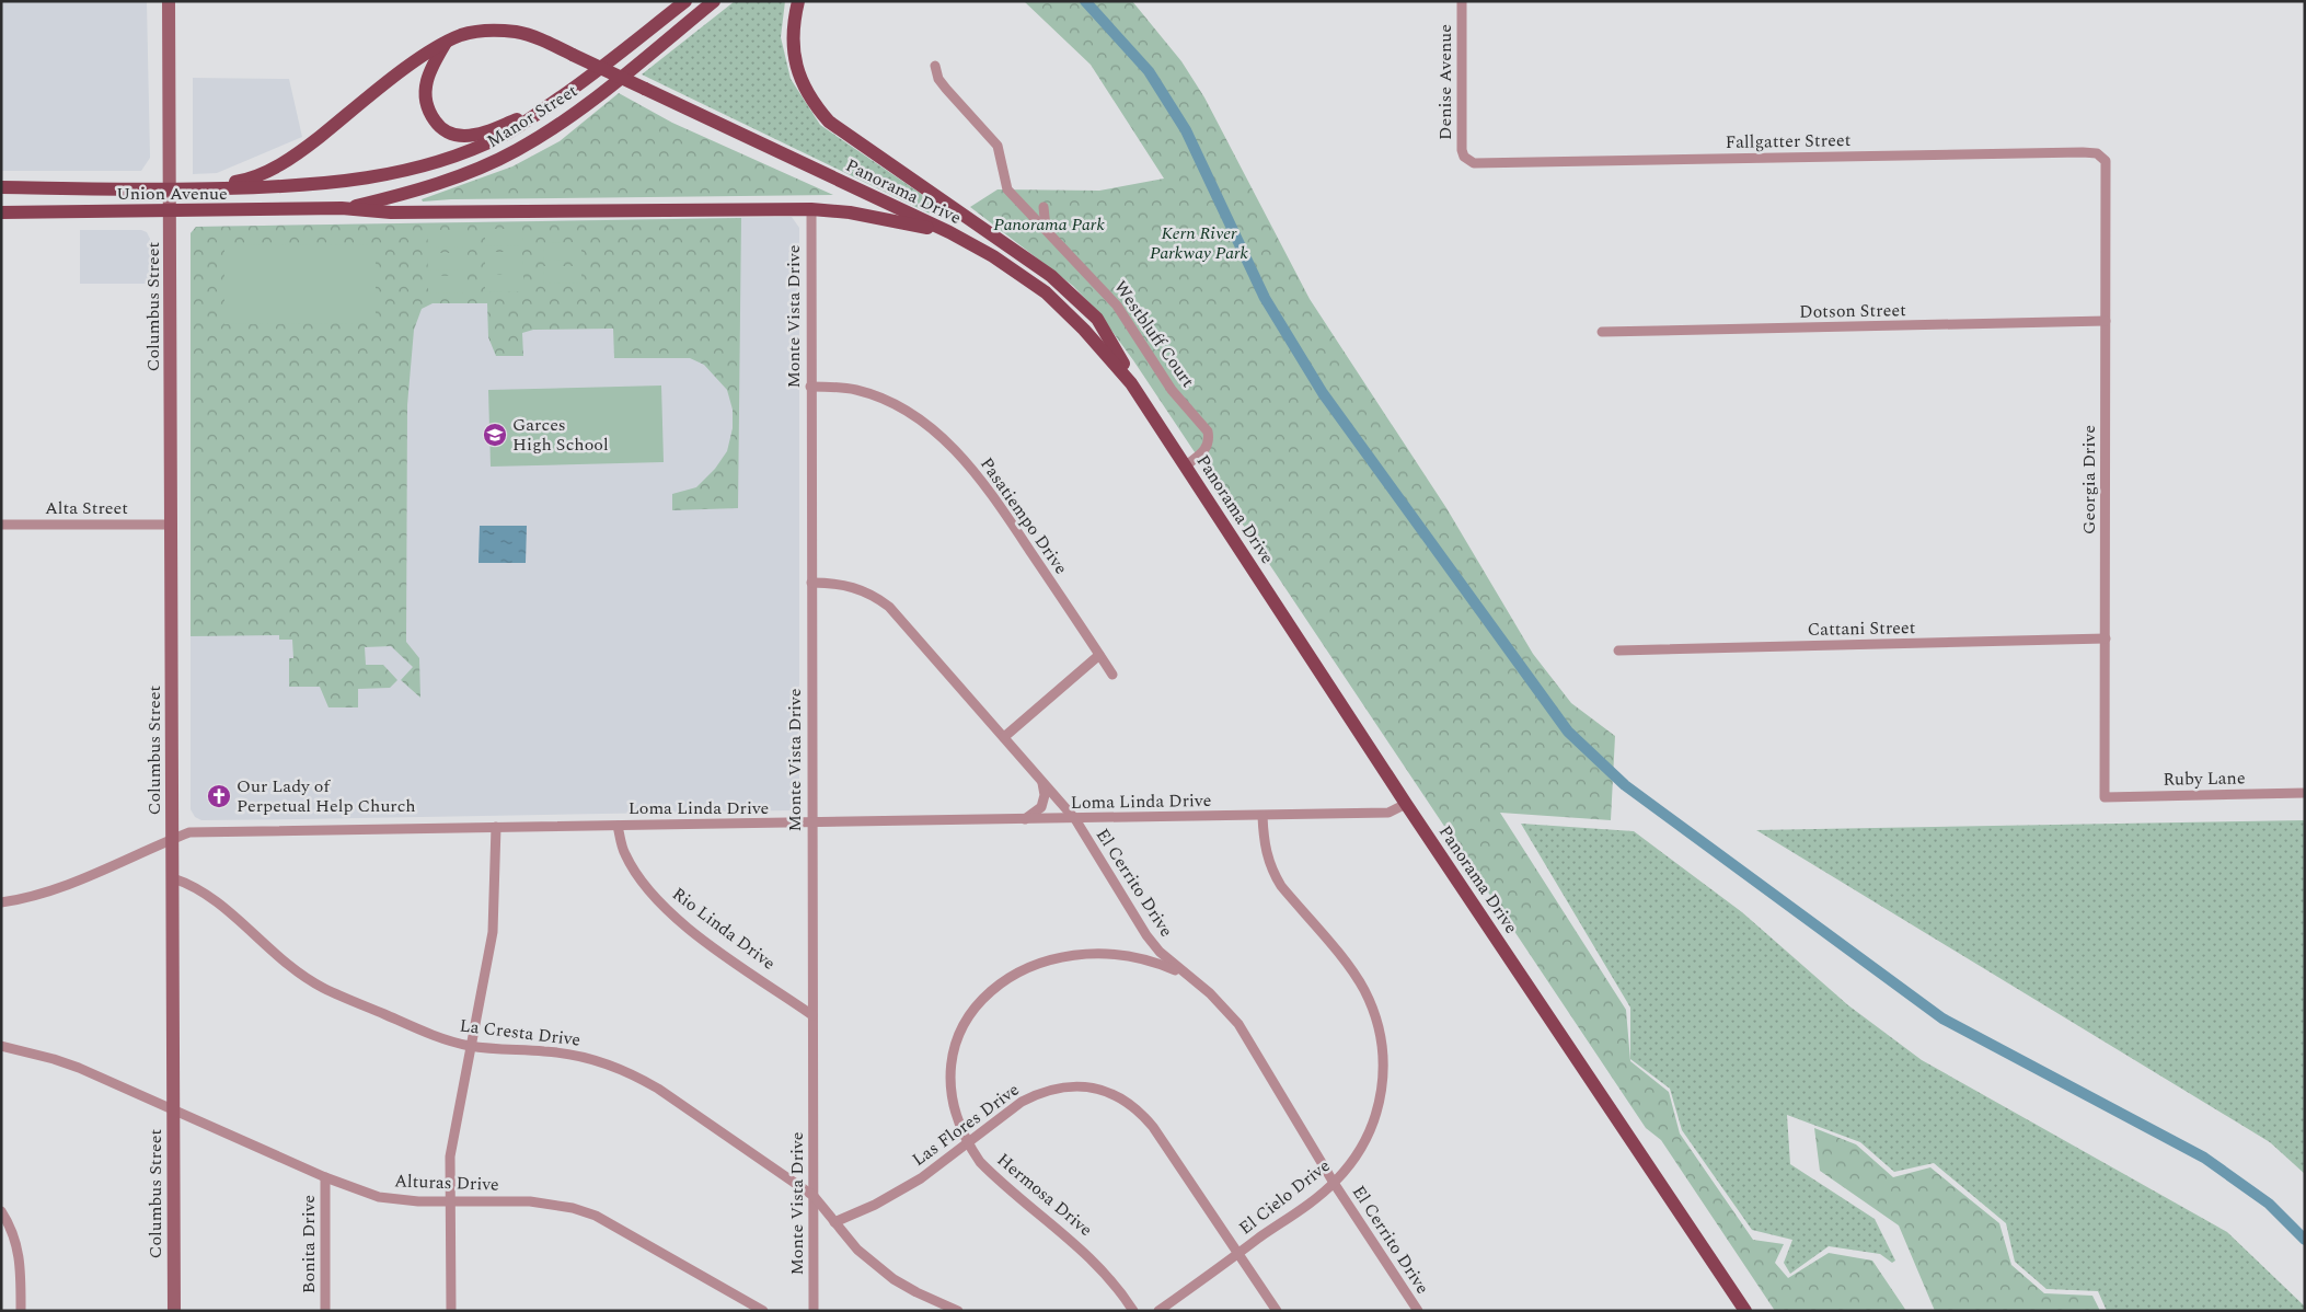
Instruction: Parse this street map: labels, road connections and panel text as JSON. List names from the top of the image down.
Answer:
{
  "streets": {
    "main road": [
      "Manor Street",
      "Panorama Drive",
      "Union Avenue",
      "Columbus Street"
    ],
    "street": [
      "Denise Avenue",
      "Fallgatter Street",
      "Dotson Street",
      "Monte Vista Drive",
      "Westbluff Court",
      "Georgia Drive",
      "Alta Street",
      "Pasatiempo Drive",
      "Cattani Street",
      "Ruby Lane",
      "Loma Linda Drive",
      "El Cerrito Drive",
      "Rio Linda Drive",
      "La Cresta Drive",
      "Las Flores Drive",
      "Alturas Drive",
      "Hermosa Drive",
      "El Cielo Drive",
      "Bonita Drive"
    ]
  },
  "crossings": [
    ["Denise Avenue", "Fallgatter Street"],
    ["Manor Street", "Union Avenue"],
    ["Fallgatter Street", "Georgia Drive"],
    ["Panorama Drive", "Union Avenue"],
    ["Panorama Drive", "Westbluff Court"],
    ["Panorama Drive", "Loma Linda Drive"],
    ["Union Avenue", "Columbus Street"],
    ["Columbus Street", "Alta Street"],
    ["Columbus Street", "Loma Linda Drive"],
    ["Columbus Street", "La Cresta Drive"],
    ["Columbus Street", "Alturas Drive"],
    ["Dotson Street", "Georgia Drive"],
    ["Monte Vista Drive", "Pasatiempo Drive"],
    ["Monte Vista Drive", "Loma Linda Drive"],
    ["Monte Vista Drive", "El Cerrito Drive"],
    ["Monte Vista Drive", "Rio Linda Drive"],
    ["Monte Vista Drive", "La Cresta Drive"],
    ["Georgia Drive", "Cattani Street"],
    ["Georgia Drive", "Ruby Lane"],
    ["Loma Linda Drive", "El Cerrito Drive"],
    ["Loma Linda Drive", "Rio Linda Drive"],
    ["Loma Linda Drive", "El Cielo Drive"],
    ["El Cerrito Drive", "Hermosa Drive"],
    ["El Cerrito Drive", "El Cielo Drive"],
    ["La Cresta Drive", "Las Flores Drive"],
    ["Las Flores Drive", "Hermosa Drive"],
    ["Las Flores Drive", "El Cielo Drive"],
    ["Alturas Drive", "Bonita Drive"]
  ],
  "parks": ["Panorama Park", "Kern River Parkway Park"],
  "places": {
    "school or university": ["Garces High School"],
    "church": ["Our Lady of Perpetual Help Church"]
  }
}
